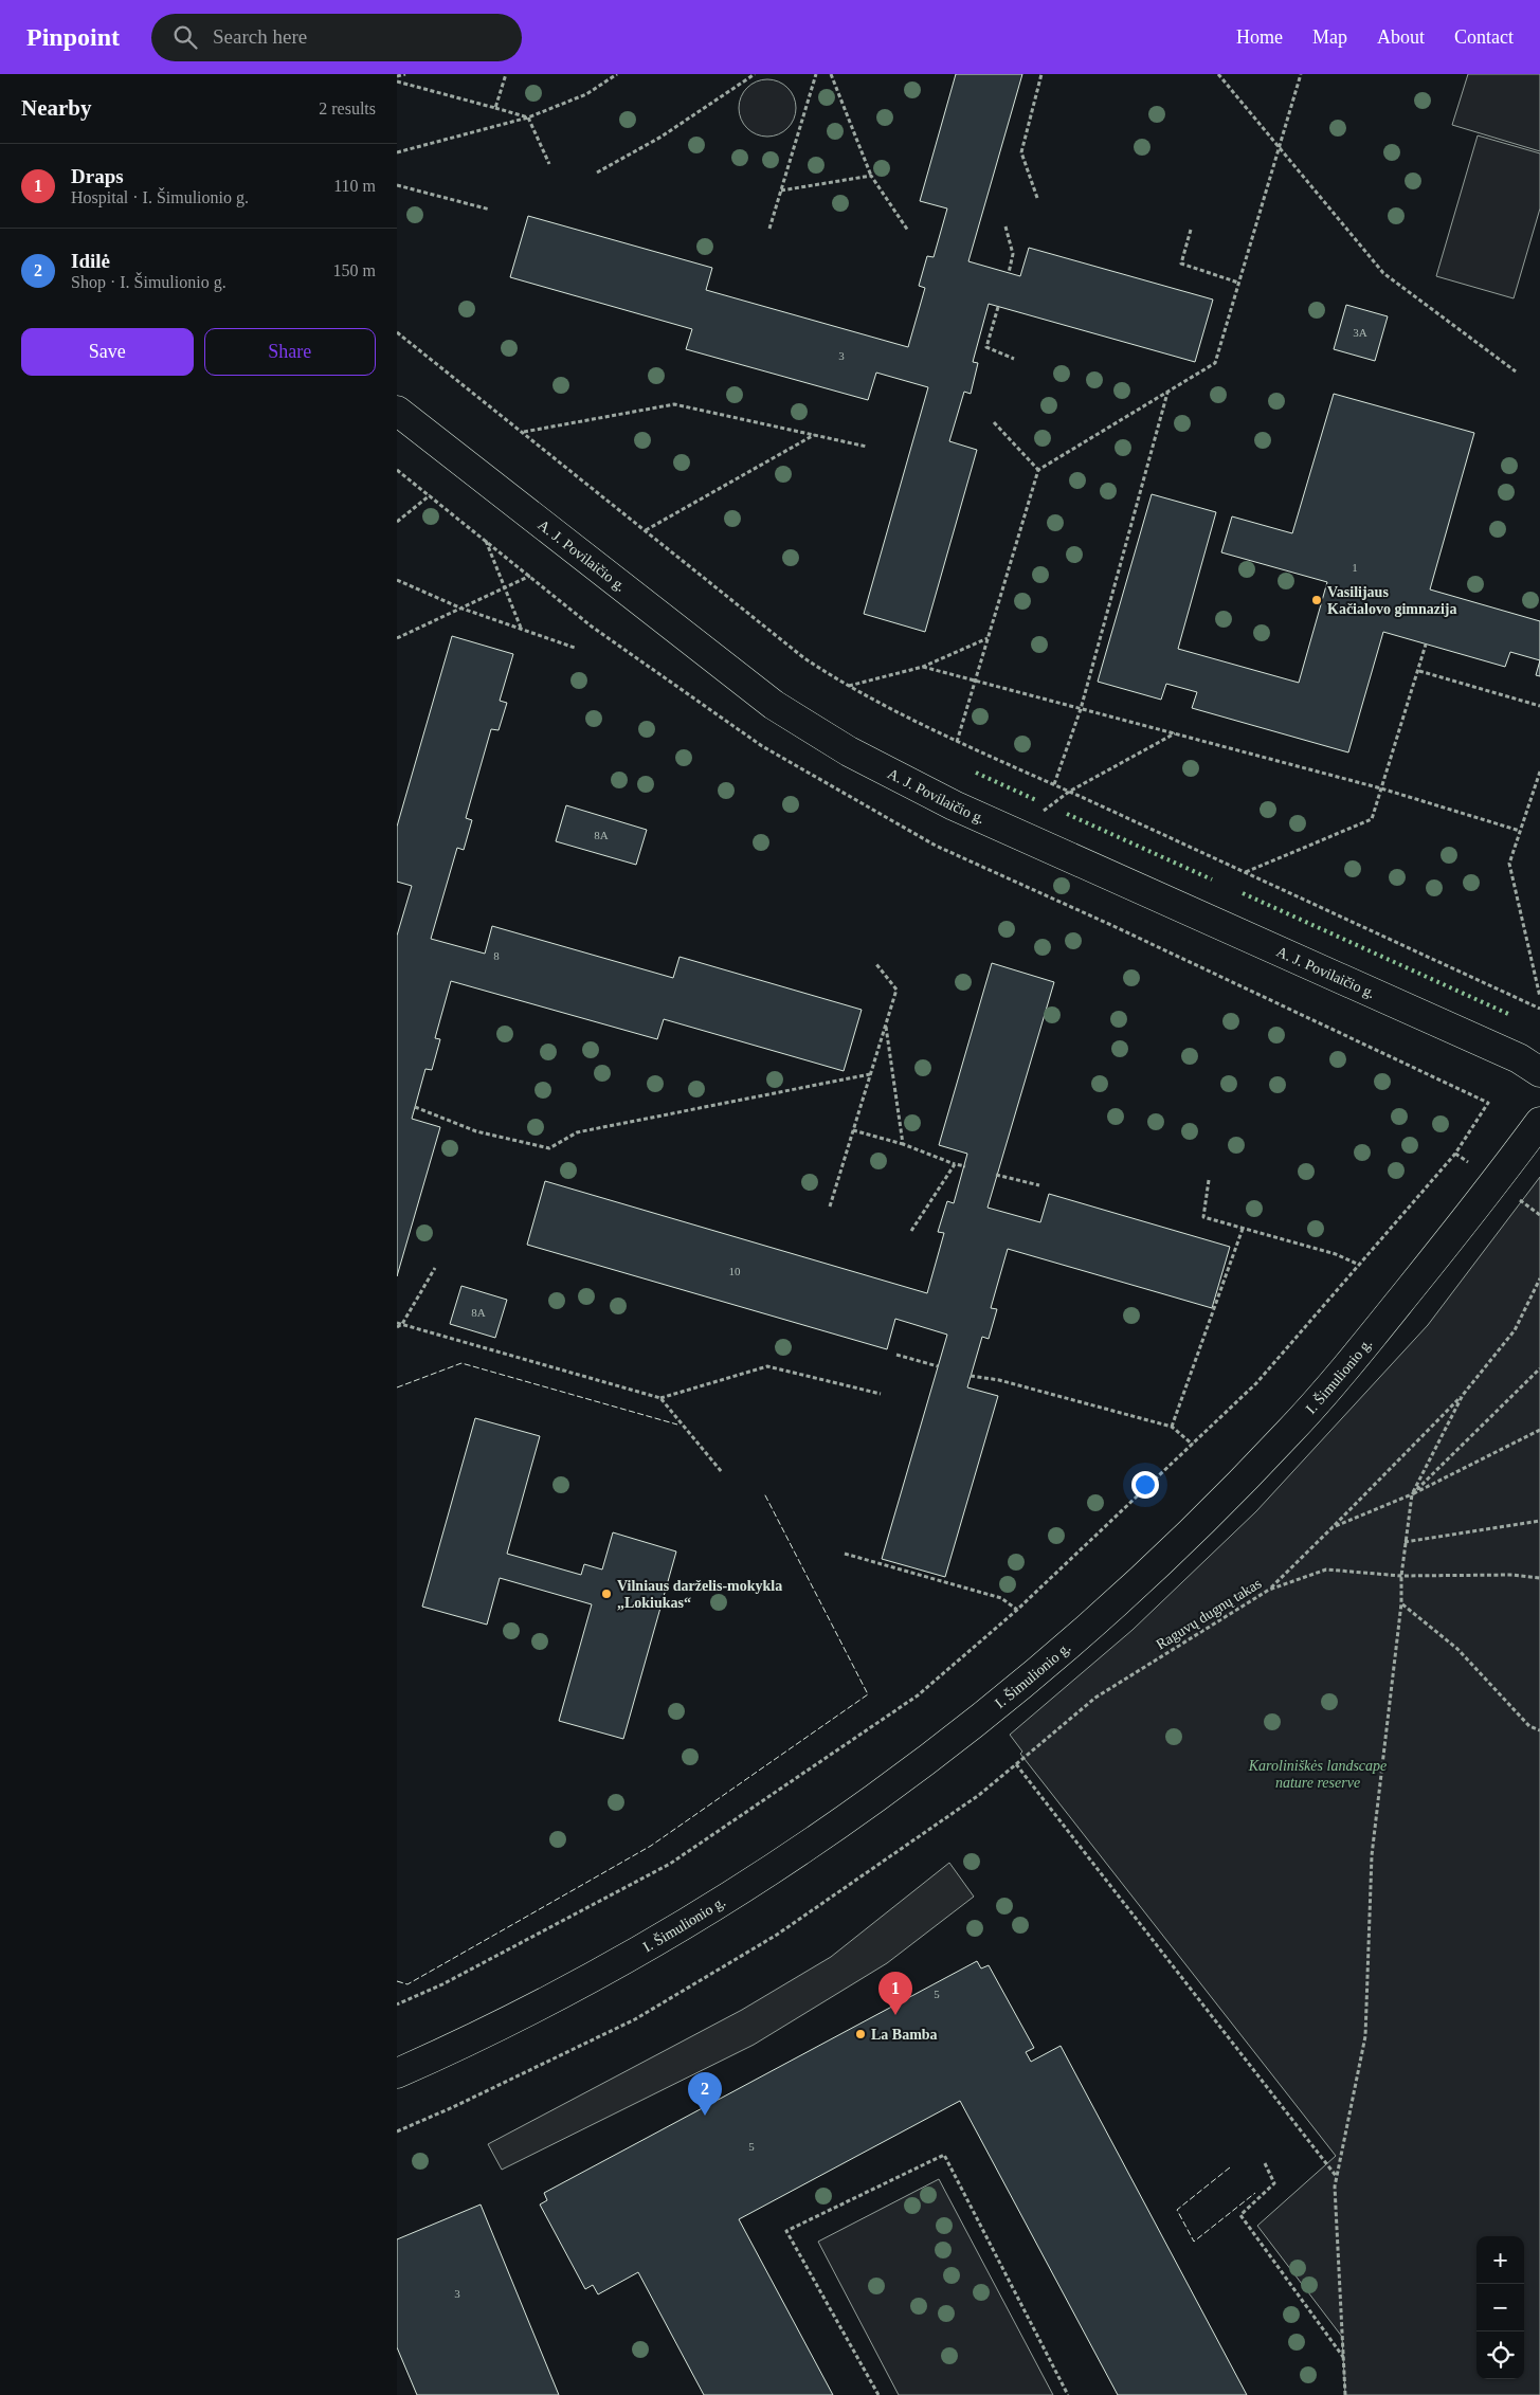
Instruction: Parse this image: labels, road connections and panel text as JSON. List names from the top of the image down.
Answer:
{
  "streets": {
    "street": ["A. J. Povilaičio g.", "I. Šimulionio g."],
    "path": ["Raguvų dugnų takas"]
  },
  "parks": ["Karoliniškės landscape nature reserve"],
  "places": ["Vasilijaus Kačialovo gimnazija", "Vilniaus darželis-mokykla „Lokiukas“", "La Bamba"],
  "house_numbers": [
    "3A",
    "3",
    "1",
    "8A",
    "8",
    "10",
    "8A",
    "5",
    "5",
    "3"
  ],
  "page": {
    "header": "Pinpoint",
    "search": "Search here",
    "nav": [
      "Home",
      "Map",
      "About",
      "Contact"
    ],
    "heading": ["Nearby", "2 results"],
    "list": [
      {
        "mark": "1",
        "name": "Draps",
        "note": "Hospital · I. Šimulionio g.",
        "value": "110 m"
      },
      {
        "mark": "2",
        "name": "Idilė",
        "note": "Shop · I. Šimulionio g.",
        "value": "150 m"
      }
    ],
    "buttons": ["Save", "Share"],
    "pins": ["1", "2"],
    "map_buttons": ["+", "−"]
  }
}
